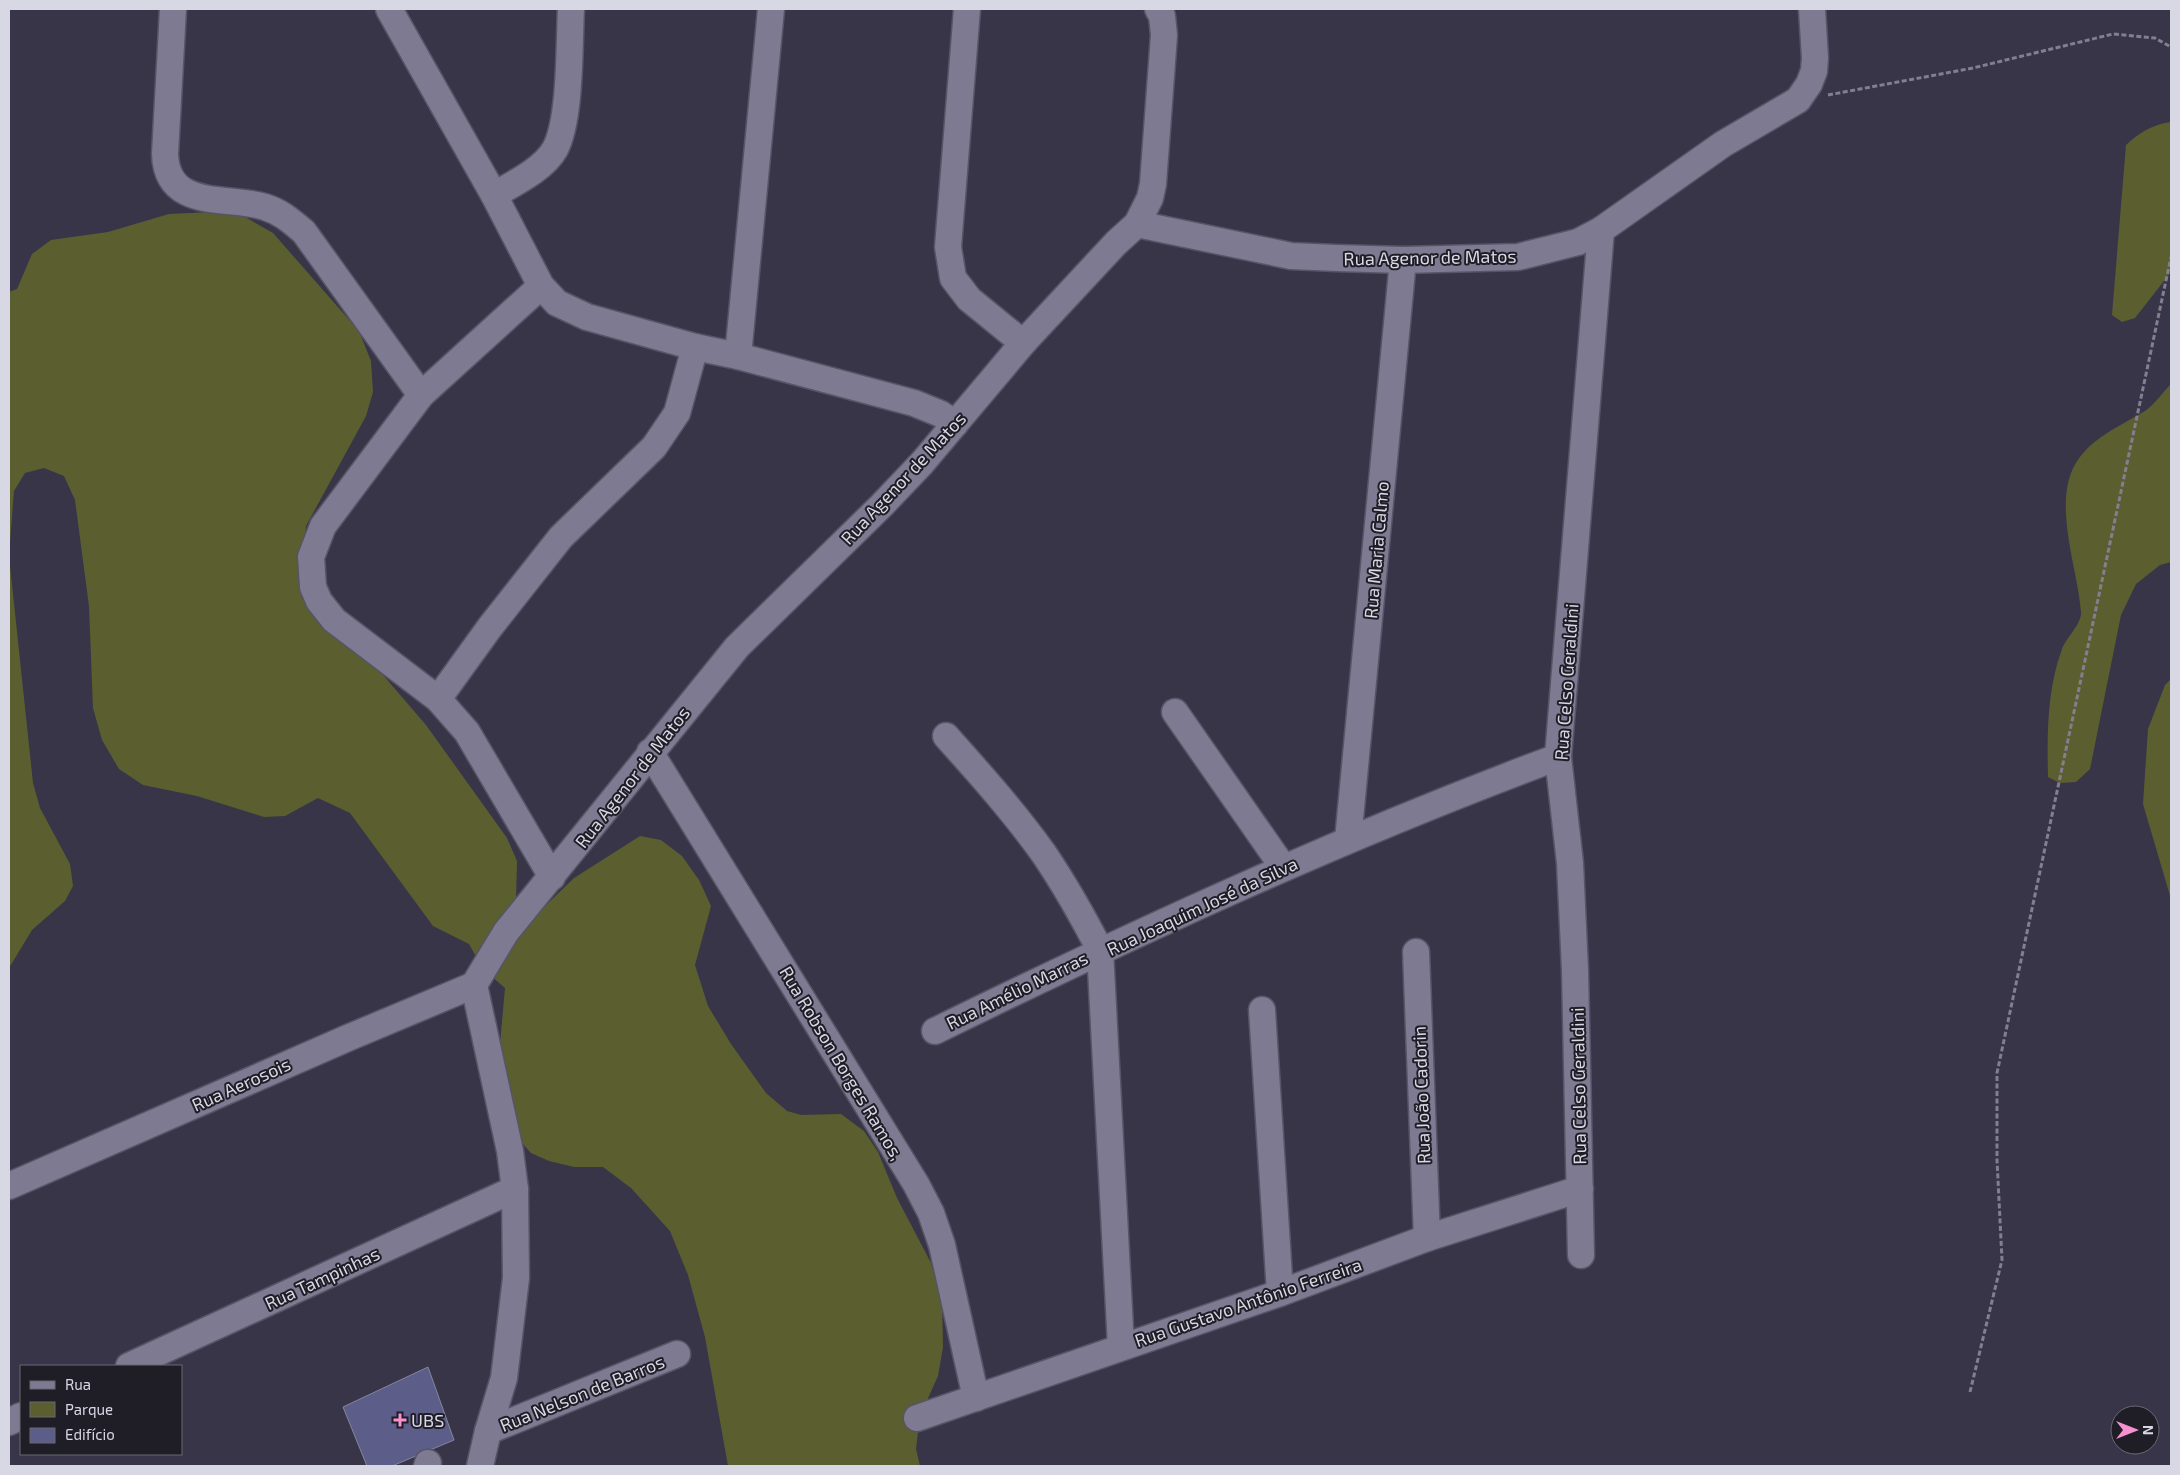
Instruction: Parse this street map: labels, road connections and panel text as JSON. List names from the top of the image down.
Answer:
{
  "streets": {
    "street": [
      "Rua Agenor de Matos",
      "Rua Maria Calmo",
      "Rua Celso Geraldini",
      "Rua Joaquim José da Silva",
      "Rua Amélio Marras",
      "Rua Robson Borges Ramos,",
      "Rua Aerosois",
      "Rua João Cadorin",
      "Rua Tampinhas",
      "Rua Gustavo Antônio Ferreira",
      "Rua Nelson de Barros"
    ]
  },
  "crossings": [
    ["Rua Agenor de Matos", "Rua Maria Calmo"],
    ["Rua Agenor de Matos", "Rua Celso Geraldini"],
    ["Rua Agenor de Matos", "Rua Robson Borges Ramos,"],
    ["Rua Agenor de Matos", "Rua Aerosois"],
    ["Rua Maria Calmo", "Rua Joaquim José da Silva"],
    ["Rua Celso Geraldini", "Rua Joaquim José da Silva"],
    ["Rua Celso Geraldini", "Rua Gustavo Antônio Ferreira"],
    ["Rua Joaquim José da Silva", "Rua Amélio Marras"],
    ["Rua Joaquim José da Silva", "Rua Gustavo Antônio Ferreira"],
    ["Rua Robson Borges Ramos,", "Rua Gustavo Antônio Ferreira"],
    ["Rua João Cadorin", "Rua Gustavo Antônio Ferreira"]
  ],
  "places": {
    "health": ["UBS"]
  },
  "legend": ["Rua", "Parque", "Edifício"],
  "north": "right"
}
